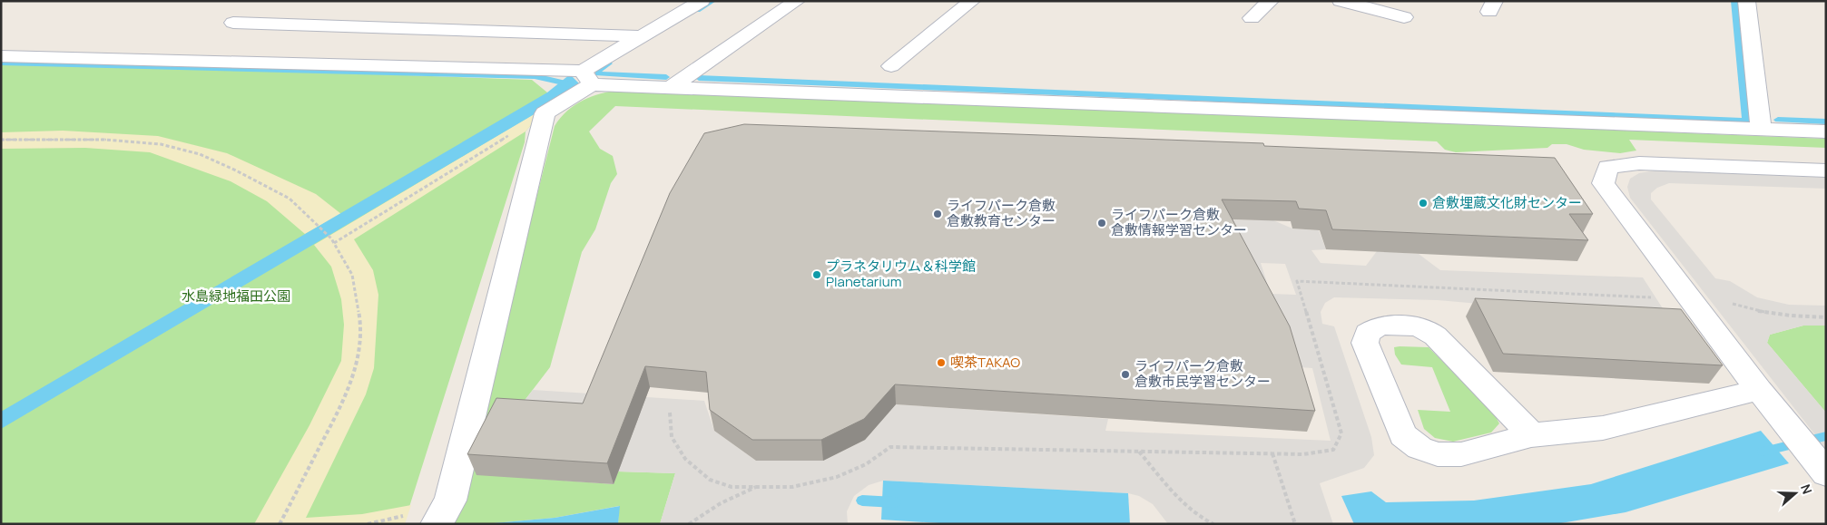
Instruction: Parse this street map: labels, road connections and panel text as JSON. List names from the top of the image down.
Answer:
{
  "parks": ["水島緑地福田公園"],
  "places": [
    "倉敷埋蔵文化財センター",
    "ライフパーク倉敷 倉敷教育センター",
    "ライフパーク倉敷 倉敷情報学習センター",
    "プラネタリウム＆科学館 Planetarium",
    "喫茶TAKAO",
    "ライフパーク倉敷 倉敷市民学習センター"
  ],
  "north": "right"
}
